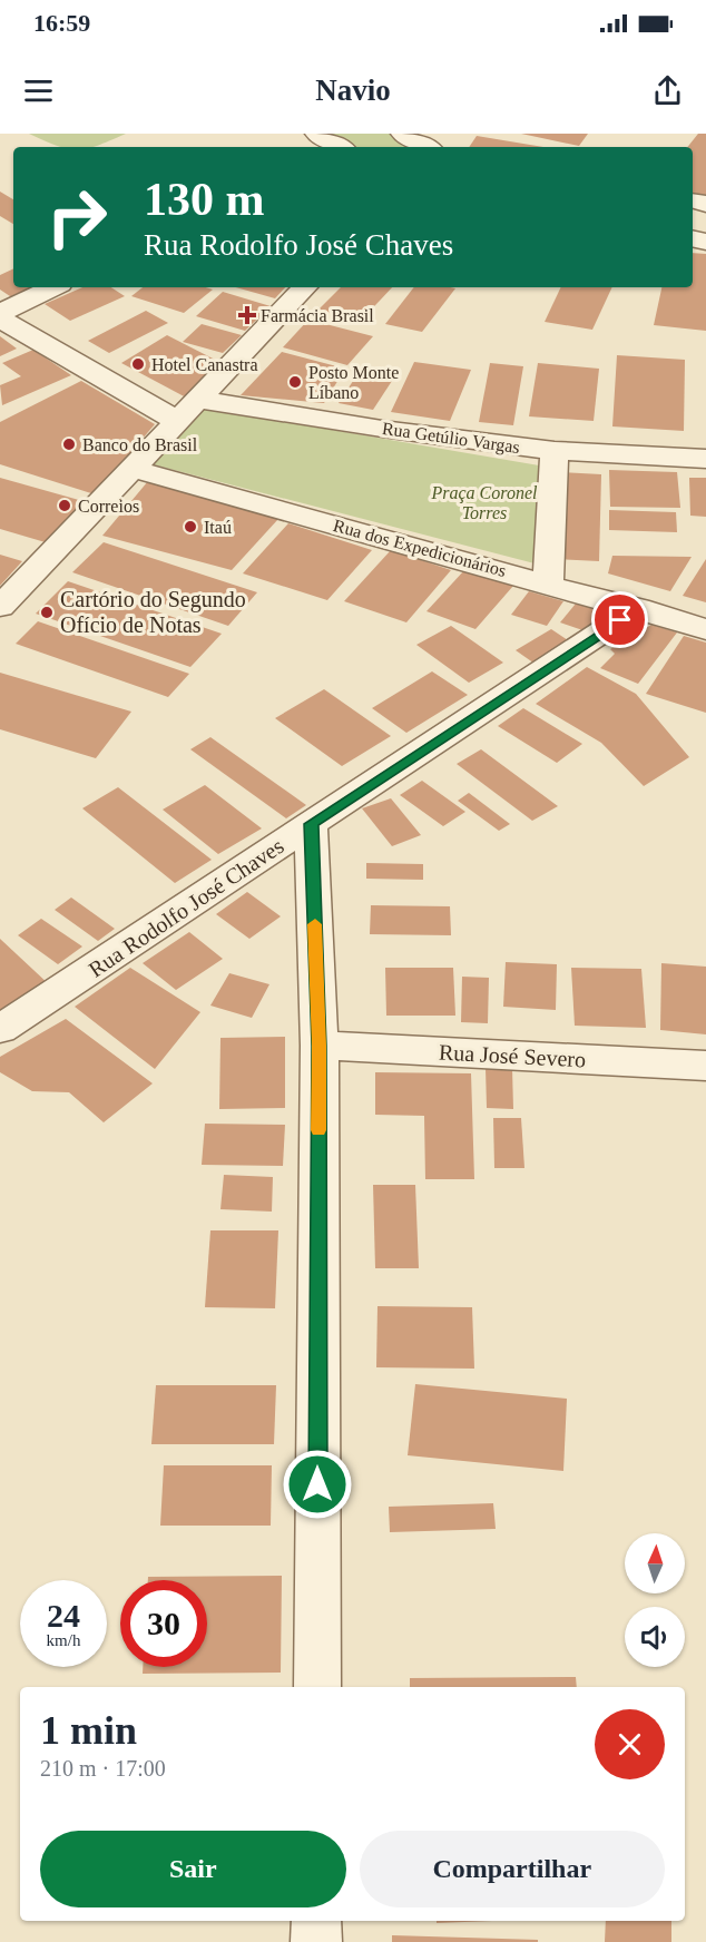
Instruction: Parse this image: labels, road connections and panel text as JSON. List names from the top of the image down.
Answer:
{
  "streets": {
    "street": [
      "Rua Getúlio Vargas",
      "Rua dos Expedicionários",
      "Rua Rodolfo José Chaves",
      "Rua José Severo"
    ]
  },
  "crossings": [
    ["Rua dos Expedicionários", "Rua Rodolfo José Chaves"]
  ],
  "parks": ["Praça Coronel Torres"],
  "places": {
    "health": ["Farmácia Brasil"],
    "other": [
      "Hotel Canastra",
      "Posto Monte Líbano",
      "Banco do Brasil",
      "Correios",
      "Itaú",
      "Cartório do Segundo Ofício de Notas"
    ]
  },
  "north": "top",
  "page": {
    "status": "16:59",
    "header": "Navio",
    "turn": ["130 m", "Rua Rodolfo José Chaves"],
    "speed": "24 km/h",
    "limit": "30",
    "heading": ["1 min", "210 m · 17:00"],
    "buttons": ["Sair", "Compartilhar"]
  }
}
